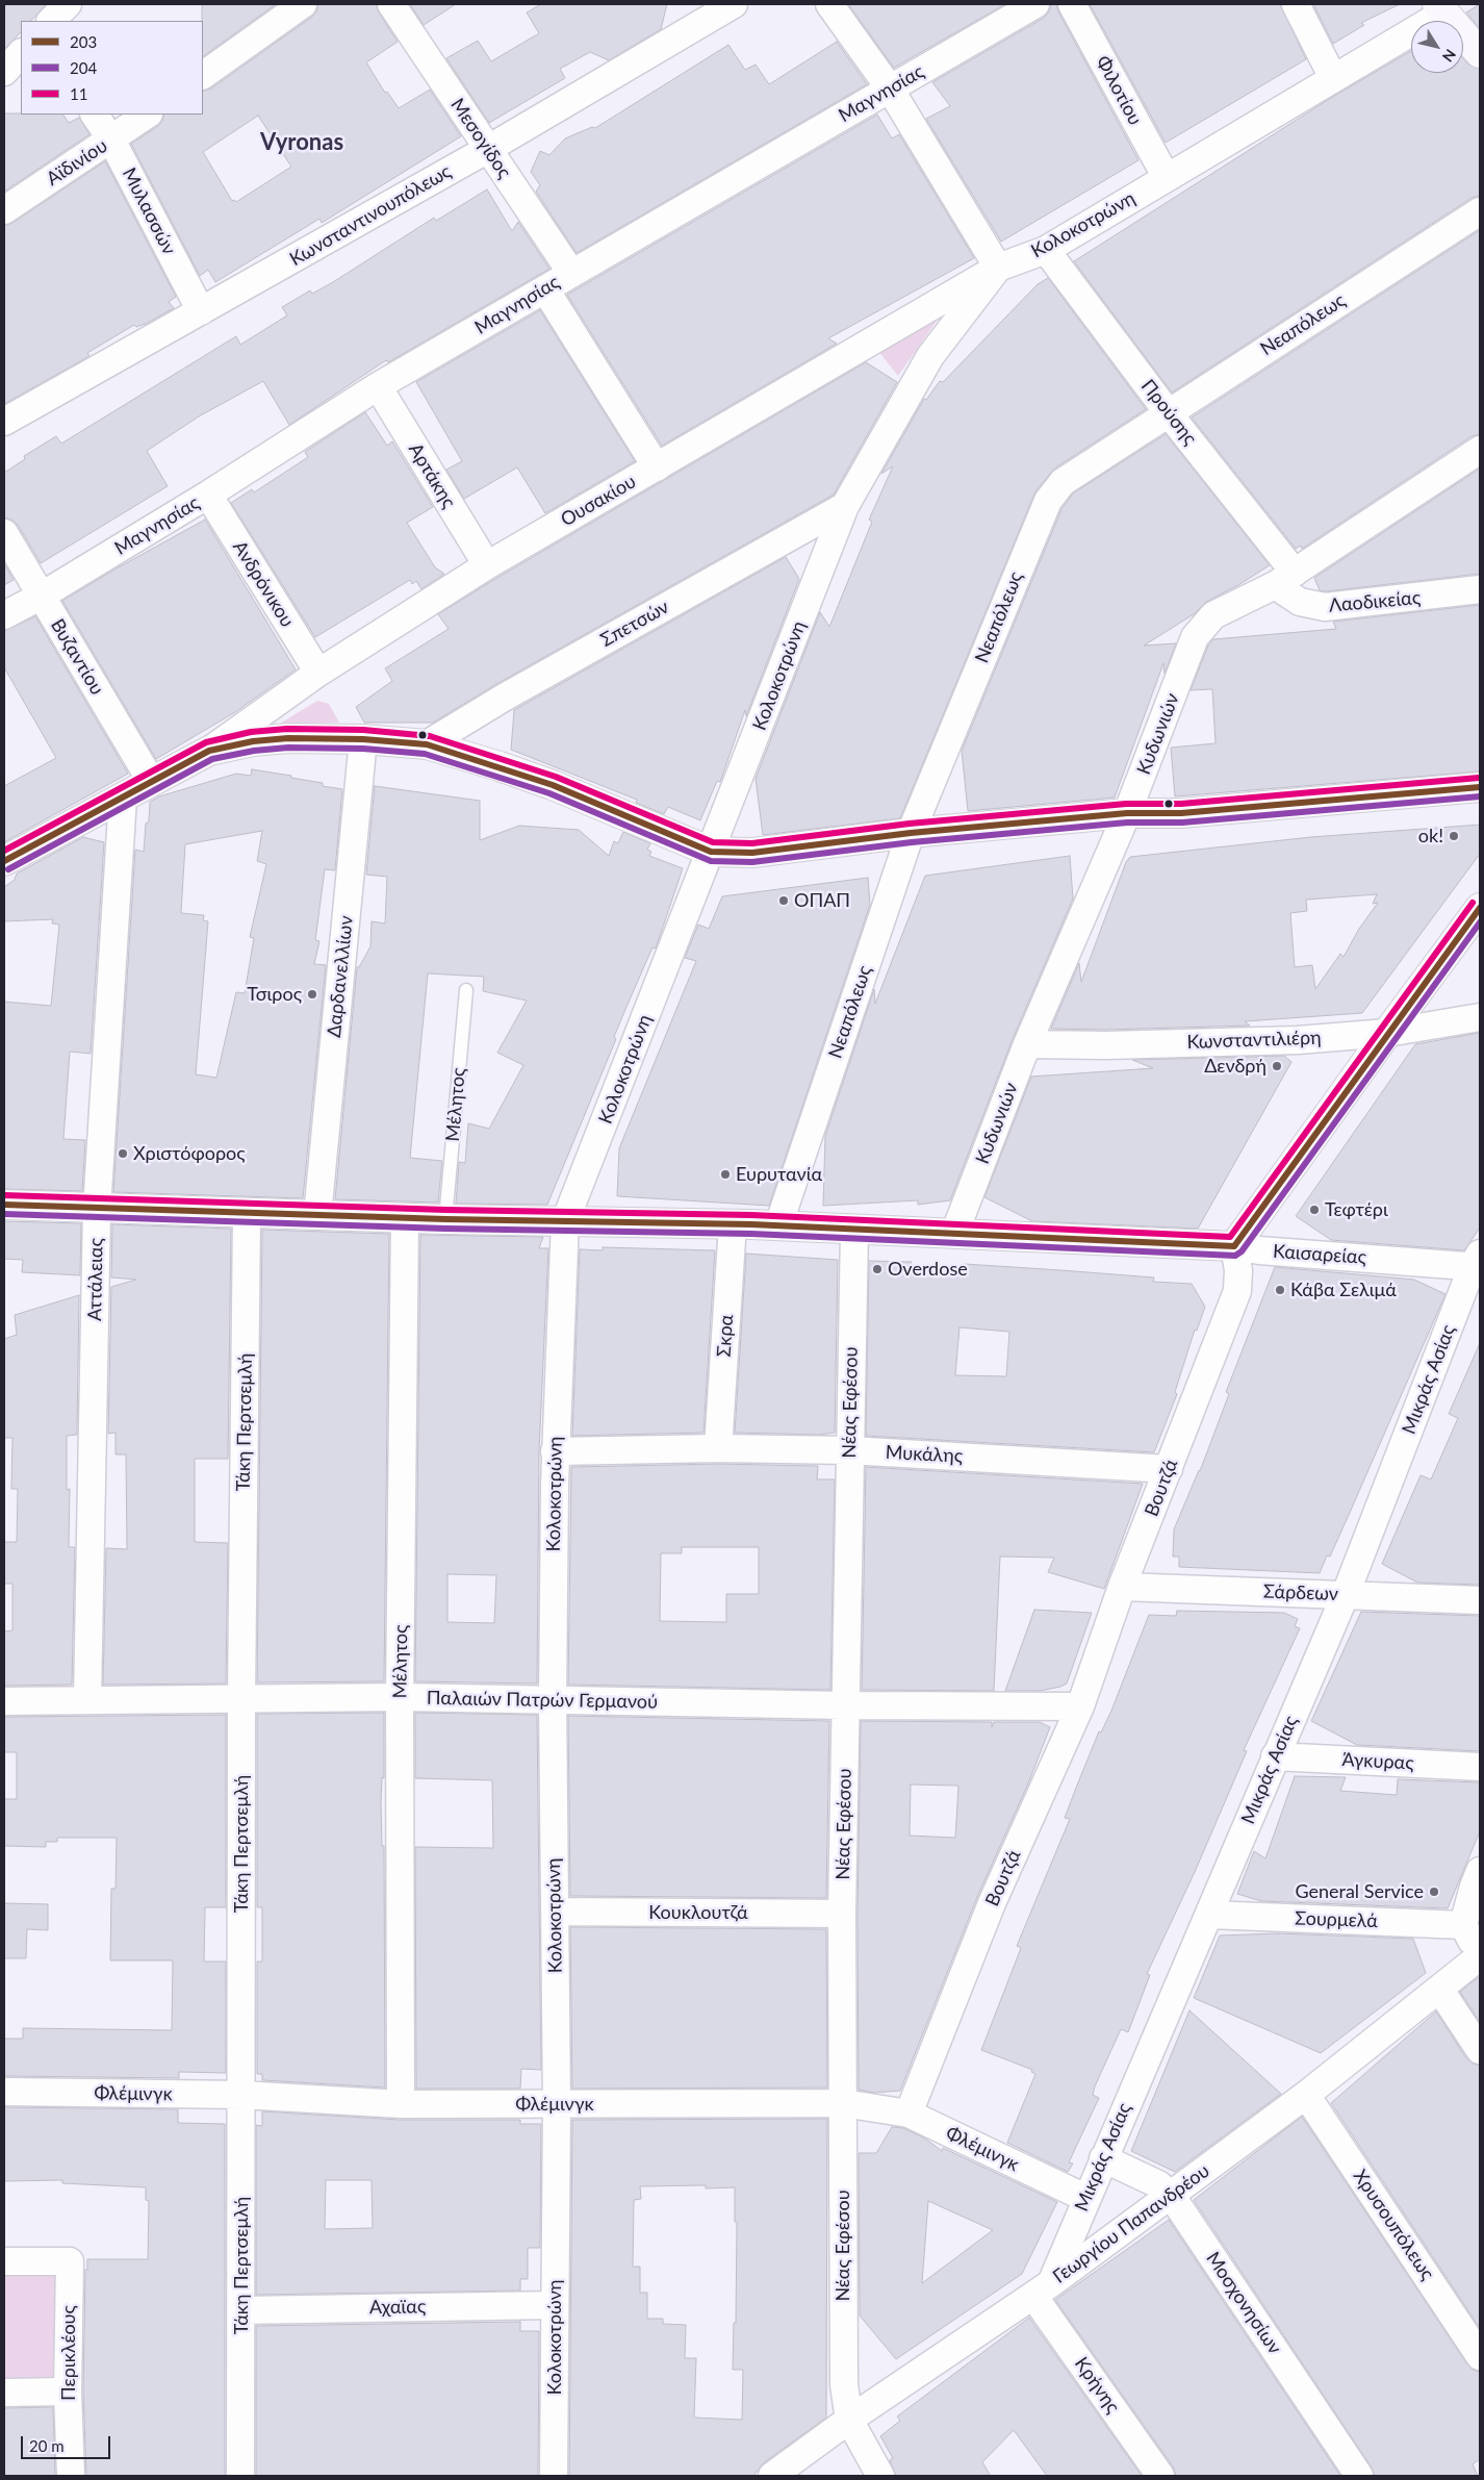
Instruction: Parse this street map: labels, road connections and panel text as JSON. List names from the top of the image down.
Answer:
{
  "streets": {
    "street": [
      "Φιλοτίου",
      "Μαγνησίας",
      "Μεσογίδος",
      "Αϊδινίου",
      "Μυλασσών",
      "Κωνσταντινουπόλεως",
      "Κολοκοτρώνη",
      "Νεαπόλεως",
      "Προύσης",
      "Αρτάκης",
      "Ουσακίου",
      "Ανδρόνικου",
      "Λαοδικείας",
      "Σπετσών",
      "Βυζαντίου",
      "Κυδωνιών",
      "Δαρδανελλίων",
      "Κωνσταντιλιέρη",
      "Μέλητος",
      "Καισαρείας",
      "Αττάλειας",
      "Σκρα",
      "Μικράς Ασίας",
      "Νέας Εφέσου",
      "Τάκη Περτσεμλή",
      "Μυκάλης",
      "Βουτζά",
      "Σάρδεων",
      "Παλαιών Πατρών Γερμανού",
      "Άγκυρας",
      "Κουκλουτζά",
      "Σουρμελά",
      "Φλέμινγκ",
      "Γεωργίου Παπανδρέου",
      "Χρυσουπόλεως",
      "Μοσχονησίων",
      "Αχαϊας",
      "Περικλέους",
      "Κρήνης"
    ]
  },
  "crossings": [
    ["Φιλοτίου", "Κολοκοτρώνη"],
    ["Μαγνησίας", "Μεσογίδος"],
    ["Μαγνησίας", "Αρτάκης"],
    ["Μαγνησίας", "Ανδρόνικου"],
    ["Μαγνησίας", "Βυζαντίου"],
    ["Μεσογίδος", "Κωνσταντινουπόλεως"],
    ["Αϊδινίου", "Μυλασσών"],
    ["Μυλασσών", "Κωνσταντινουπόλεως"],
    ["Κολοκοτρώνη", "Προύσης"],
    ["Κολοκοτρώνη", "Ουσακίου"],
    ["Κολοκοτρώνη", "Σπετσών"],
    ["Κολοκοτρώνη", "Καισαρείας"],
    ["Κολοκοτρώνη", "Μυκάλης"],
    ["Κολοκοτρώνη", "Παλαιών Πατρών Γερμανού"],
    ["Κολοκοτρώνη", "Κουκλουτζά"],
    ["Κολοκοτρώνη", "Φλέμινγκ"],
    ["Κολοκοτρώνη", "Αχαϊας"],
    ["Νεαπόλεως", "Προύσης"],
    ["Νεαπόλεως", "Καισαρείας"],
    ["Προύσης", "Λαοδικείας"],
    ["Προύσης", "Κυδωνιών"],
    ["Αρτάκης", "Ουσακίου"],
    ["Ουσακίου", "Ανδρόνικου"],
    ["Λαοδικείας", "Κυδωνιών"],
    ["Κυδωνιών", "Κωνσταντιλιέρη"],
    ["Κυδωνιών", "Καισαρείας"],
    ["Δαρδανελλίων", "Καισαρείας"],
    ["Μέλητος", "Καισαρείας"],
    ["Μέλητος", "Παλαιών Πατρών Γερμανού"],
    ["Μέλητος", "Φλέμινγκ"],
    ["Καισαρείας", "Αττάλειας"],
    ["Καισαρείας", "Σκρα"],
    ["Καισαρείας", "Μικράς Ασίας"],
    ["Καισαρείας", "Νέας Εφέσου"],
    ["Καισαρείας", "Τάκη Περτσεμλή"],
    ["Καισαρείας", "Βουτζά"],
    ["Αττάλειας", "Παλαιών Πατρών Γερμανού"],
    ["Σκρα", "Μυκάλης"],
    ["Μικράς Ασίας", "Σάρδεων"],
    ["Μικράς Ασίας", "Άγκυρας"],
    ["Μικράς Ασίας", "Σουρμελά"],
    ["Μικράς Ασίας", "Φλέμινγκ"],
    ["Μικράς Ασίας", "Γεωργίου Παπανδρέου"],
    ["Μικράς Ασίας", "Μοσχονησίων"],
    ["Μικράς Ασίας", "Κρήνης"],
    ["Νέας Εφέσου", "Μυκάλης"],
    ["Νέας Εφέσου", "Παλαιών Πατρών Γερμανού"],
    ["Νέας Εφέσου", "Κουκλουτζά"],
    ["Νέας Εφέσου", "Φλέμινγκ"],
    ["Νέας Εφέσου", "Γεωργίου Παπανδρέου"],
    ["Τάκη Περτσεμλή", "Παλαιών Πατρών Γερμανού"],
    ["Τάκη Περτσεμλή", "Φλέμινγκ"],
    ["Τάκη Περτσεμλή", "Αχαϊας"],
    ["Μυκάλης", "Βουτζά"],
    ["Βουτζά", "Σάρδεων"],
    ["Βουτζά", "Παλαιών Πατρών Γερμανού"],
    ["Βουτζά", "Φλέμινγκ"],
    ["Γεωργίου Παπανδρέου", "Χρυσουπόλεως"],
    ["Γεωργίου Παπανδρέου", "Μοσχονησίων"],
    ["Γεωργίου Παπανδρέου", "Κρήνης"]
  ],
  "districts": ["Vyronas"],
  "places": [
    "ok!",
    "ΟΠΑΠ",
    "Τσιρος",
    "Δενδρή",
    "Χριστόφορος",
    "Ευρυτανία",
    "Τεφτέρι",
    "Overdose",
    "Κάβα Σελιμά",
    "General Service"
  ],
  "lines": ["transit line 11", "transit line 203", "transit line 204"],
  "legend": ["203", "204", "11"],
  "scale_bar": "20 m",
  "north": "bottom right"
}
